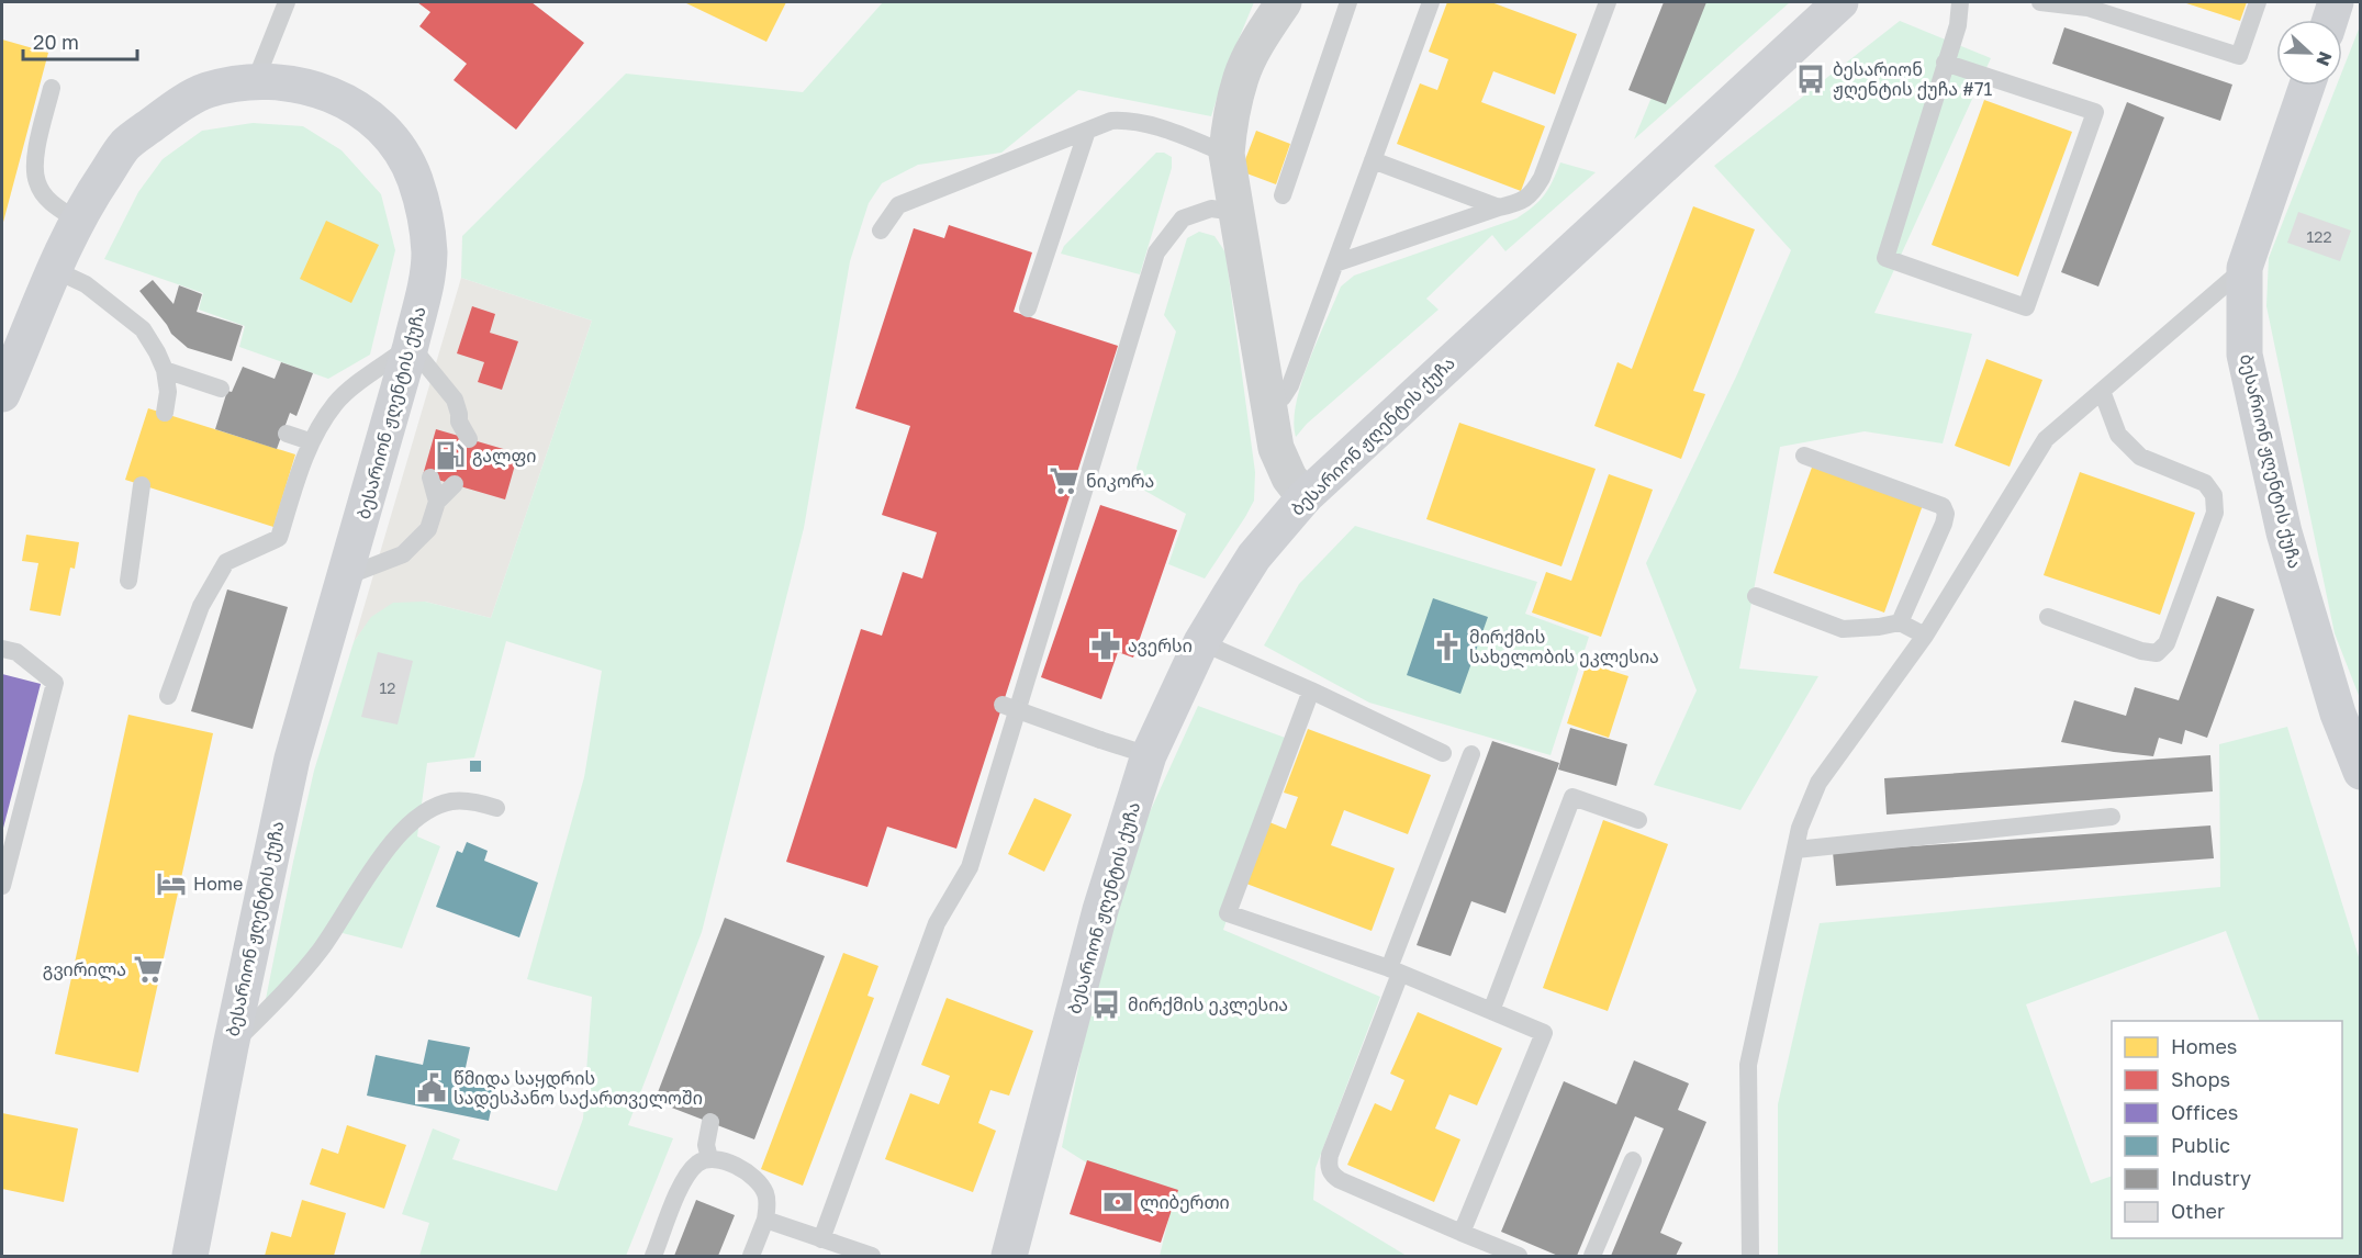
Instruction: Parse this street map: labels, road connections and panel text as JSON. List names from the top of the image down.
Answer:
{
  "streets": {
    "main road": ["ბესარიონ ჟღენტის ქუჩა"]
  },
  "places": {
    "bus stop": ["ბესარიონ ჟღენტის ქუჩა #71", "მირქმის ეკლესია"],
    "fuel station": ["გალფი"],
    "supermarket": ["ნიკორა", "გვირილა"],
    "pharmacy": ["ავერსი"],
    "church": ["მირქმის სახელობის ეკლესია"],
    "hotel": ["Home"],
    "public building": ["წმიდა საყდრის სადესპანო საქართველოში"],
    "bank": ["ლიბერთი"]
  },
  "house_numbers": ["122", "12"],
  "legend": [
    "Homes",
    "Shops",
    "Offices",
    "Public",
    "Industry",
    "Other"
  ],
  "scale_bar": "20 m",
  "north": "right"
}
